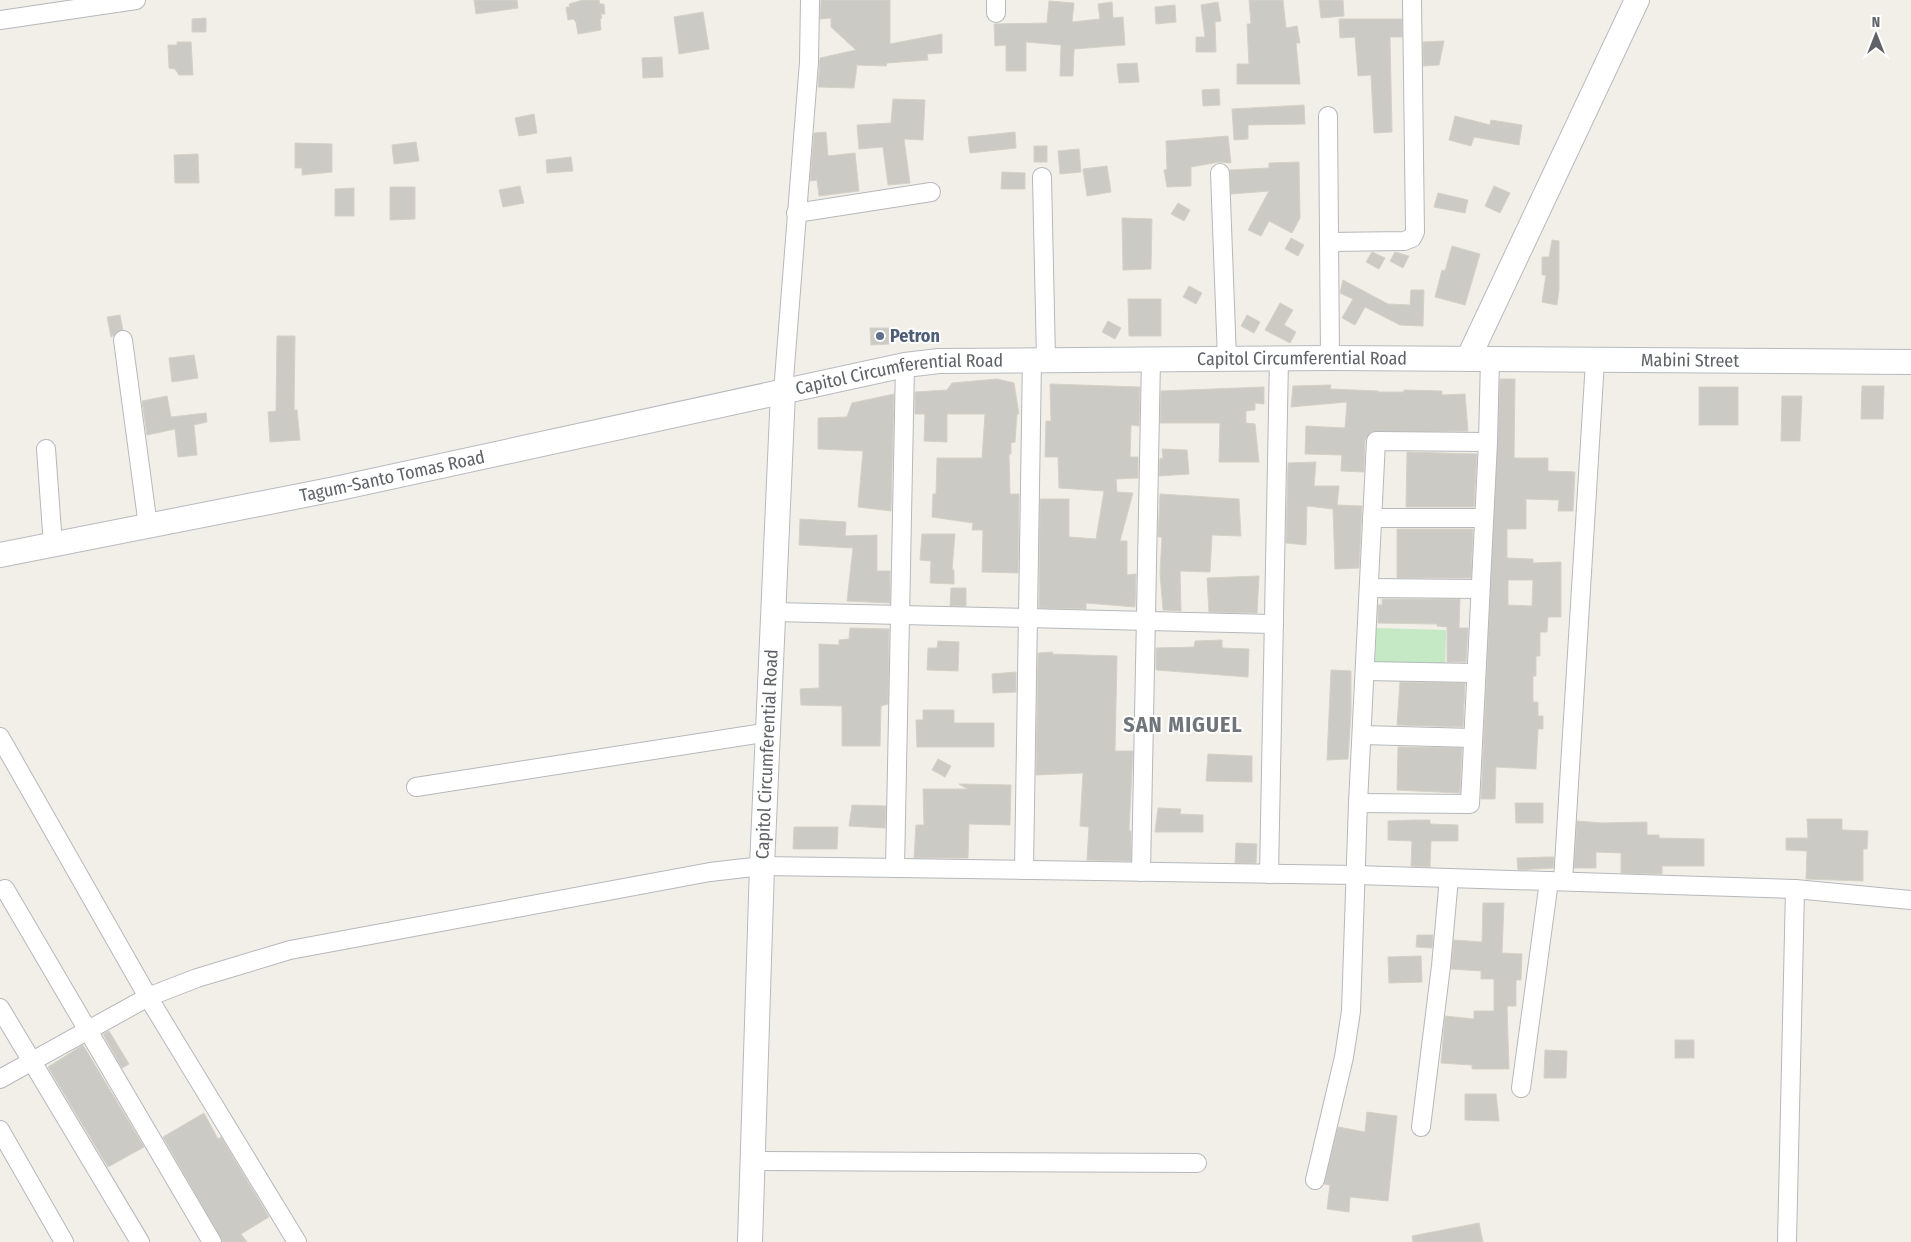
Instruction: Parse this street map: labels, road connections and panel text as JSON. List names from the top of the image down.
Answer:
{
  "streets": {
    "main road": ["Capitol Circumferential Road", "Mabini Street", "Tagum-Santo Tomas Road"]
  },
  "crossings": [
    ["Capitol Circumferential Road", "Mabini Street"],
    ["Capitol Circumferential Road", "Tagum-Santo Tomas Road"]
  ],
  "districts": ["SAN MIGUEL"],
  "places": ["Petron"],
  "north": "top"
}
